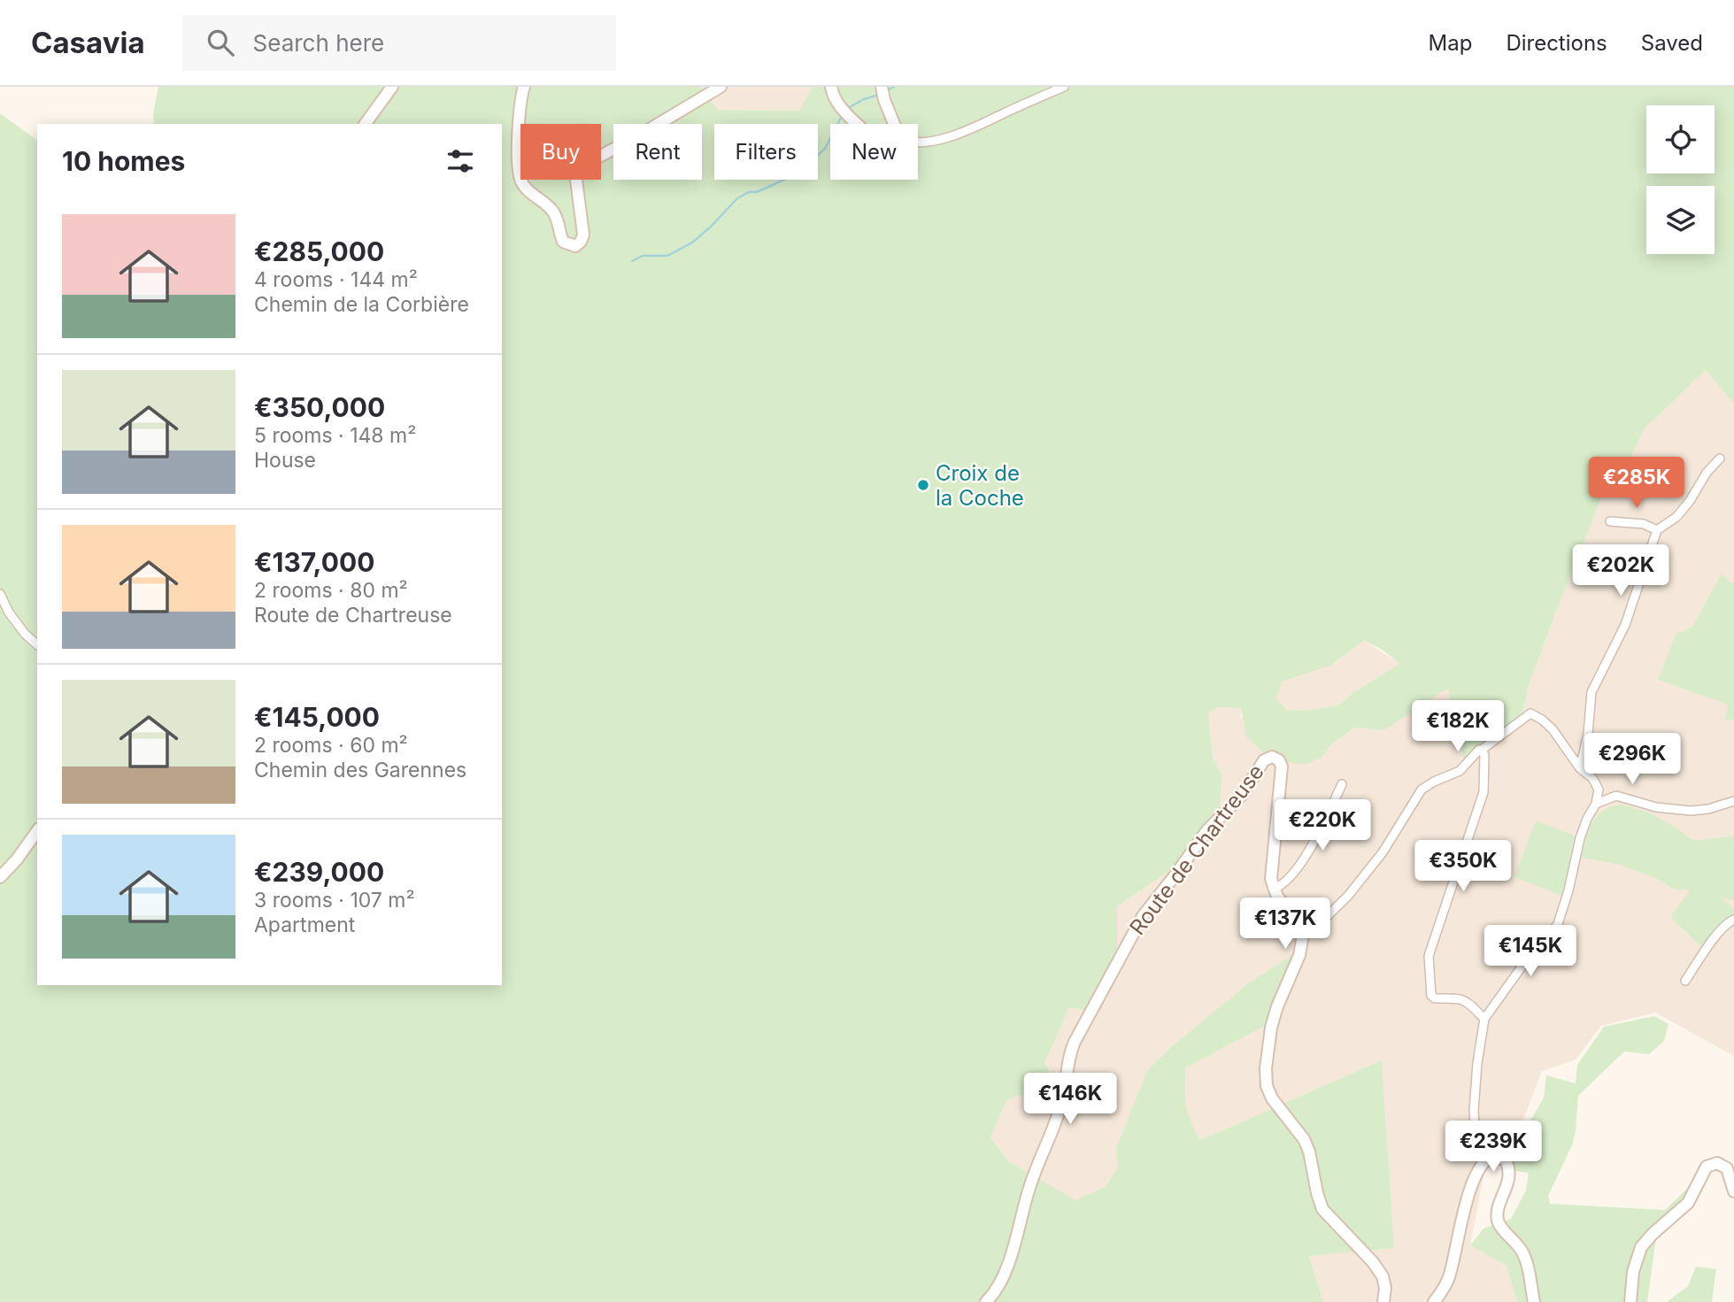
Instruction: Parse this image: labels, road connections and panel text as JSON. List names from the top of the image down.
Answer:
{
  "streets": {
    "street": ["Route de Chartreuse"]
  },
  "places": ["Croix de la Coche"],
  "page": {
    "header": "Casavia",
    "search": "Search here",
    "nav": ["Map", "Directions", "Saved"],
    "chip": [
      "Buy",
      "Rent",
      "Filters",
      "New"
    ],
    "heading": "10 homes",
    "list": [
      {
        "name": "€285,000",
        "note": "4 rooms · 144 m² · Chemin de la Corbière"
      },
      {
        "name": "€350,000",
        "note": "5 rooms · 148 m² · House"
      },
      {
        "name": "€137,000",
        "note": "2 rooms · 80 m² · Route de Chartreuse"
      },
      {
        "name": "€145,000",
        "note": "2 rooms · 60 m² · Chemin des Garennes"
      },
      {
        "name": "€239,000",
        "note": "3 rooms · 107 m² · Apartment"
      }
    ],
    "price": [
      "€285K",
      "€202K",
      "€182K",
      "€296K",
      "€220K",
      "€350K",
      "€137K",
      "€145K",
      "€146K",
      "€239K"
    ]
  }
}
